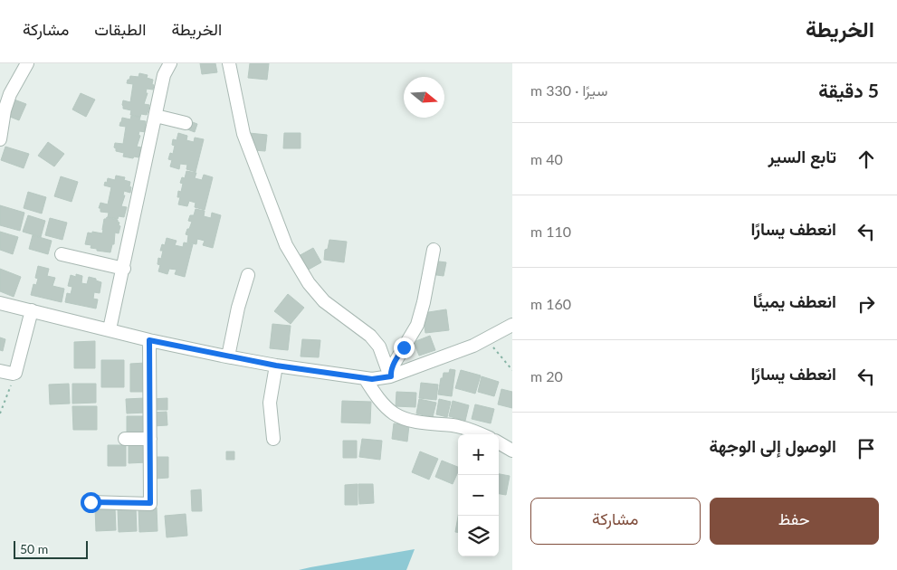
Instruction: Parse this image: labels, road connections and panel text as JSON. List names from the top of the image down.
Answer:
{
  "scale_bar": "50 m",
  "north": "right",
  "page": {
    "header": "الخريطة",
    "nav": ["الخريطة", "الطبقات", "مشاركة"],
    "heading": ["5 دقيقة", "سيرًا · 330 m"],
    "list": [
      ["تابع السير", "40 m"],
      ["انعطف يسارًا", "110 m"],
      ["انعطف يمينًا", "160 m"],
      ["انعطف يسارًا", "20 m"],
      "الوصول إلى الوجهة"
    ],
    "map_buttons": ["+", "−"],
    "buttons": ["حفظ", "مشاركة"],
    "scale": "50 m"
  }
}
